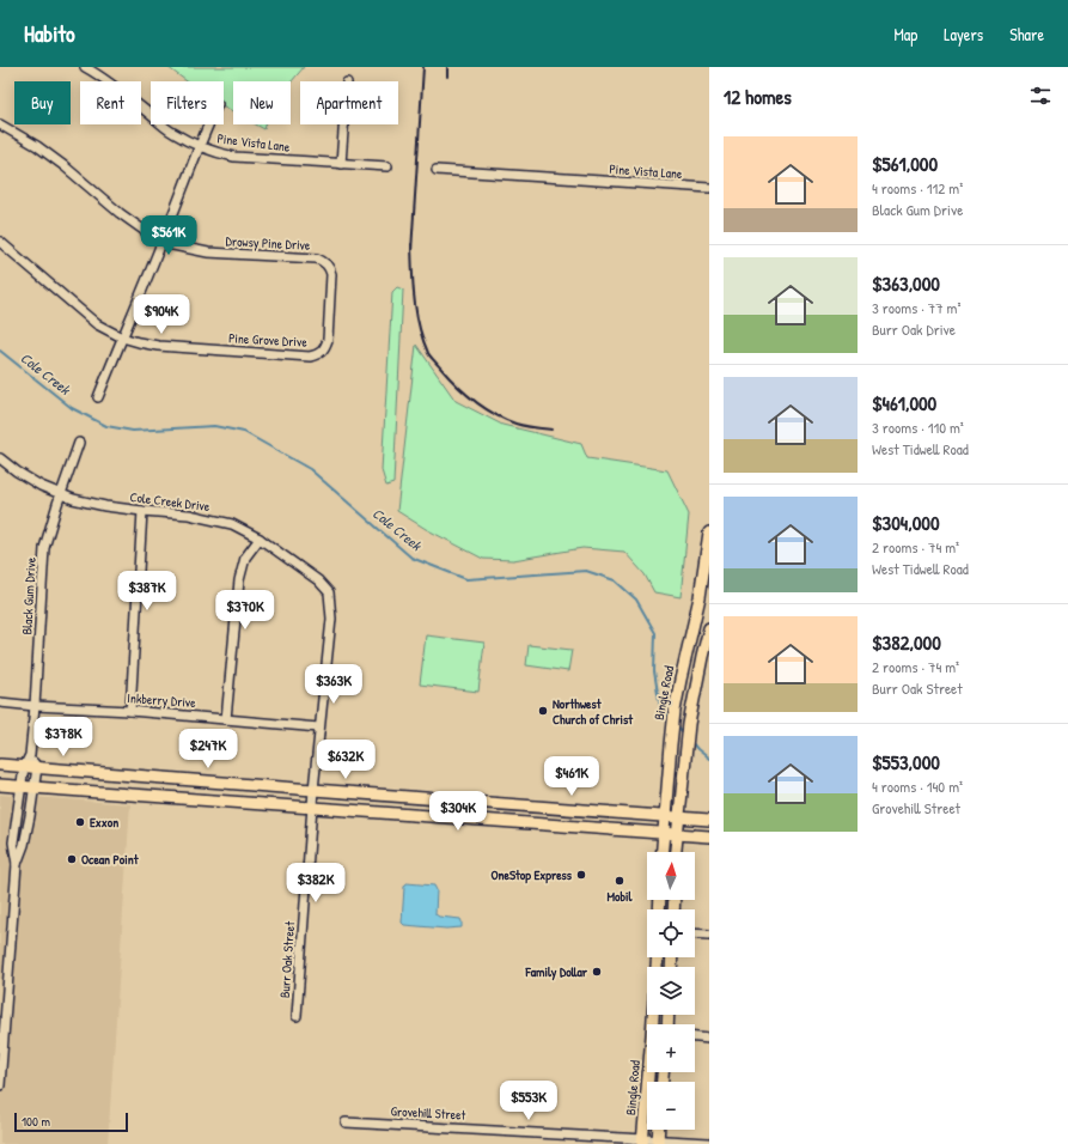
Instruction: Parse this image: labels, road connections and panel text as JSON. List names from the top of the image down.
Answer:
{
  "streets": {
    "main road": ["Bingle Road"],
    "street": [
      "Pine Vista Lane",
      "Drowsy Pine Drive",
      "Pine Grove Drive",
      "Cole Creek Drive",
      "Black Gum Drive",
      "Inkberry Drive",
      "Burr Oak Street",
      "Grovehill Street"
    ]
  },
  "crossings": [
    ["Drowsy Pine Drive", "Pine Grove Drive"],
    ["Cole Creek Drive", "Black Gum Drive"],
    ["Cole Creek Drive", "Inkberry Drive"],
    ["Cole Creek Drive", "Burr Oak Street"],
    ["Black Gum Drive", "Inkberry Drive"],
    ["Bingle Road", "Grovehill Street"],
    ["Inkberry Drive", "Burr Oak Street"]
  ],
  "water": ["Cole Creek"],
  "places": [
    "Northwest Church of Christ",
    "Exxon",
    "Ocean Point",
    "OneStop Express",
    "Mobil",
    "Family Dollar"
  ],
  "scale_bar": "100 m",
  "north": "top",
  "page": {
    "header": "Habito",
    "nav": ["Map", "Layers", "Share"],
    "heading": "12 homes",
    "chip": [
      "Buy",
      "Rent",
      "Filters",
      "New",
      "Apartment"
    ],
    "list": [
      {
        "name": "$561,000",
        "note": "4 rooms · 112 m² · Black Gum Drive"
      },
      {
        "name": "$363,000",
        "note": "3 rooms · 77 m² · Burr Oak Drive"
      },
      {
        "name": "$461,000",
        "note": "3 rooms · 110 m² · West Tidwell Road"
      },
      {
        "name": "$304,000",
        "note": "2 rooms · 74 m² · West Tidwell Road"
      },
      {
        "name": "$382,000",
        "note": "2 rooms · 74 m² · Burr Oak Street"
      },
      {
        "name": "$553,000",
        "note": "4 rooms · 140 m² · Grovehill Street"
      }
    ],
    "price": [
      "$561K",
      "$904K",
      "$387K",
      "$370K",
      "$363K",
      "$378K",
      "$247K",
      "$632K",
      "$461K",
      "$304K",
      "$382K",
      "$553K"
    ],
    "map_buttons": ["+", "−"],
    "scale": "100 m"
  }
}
